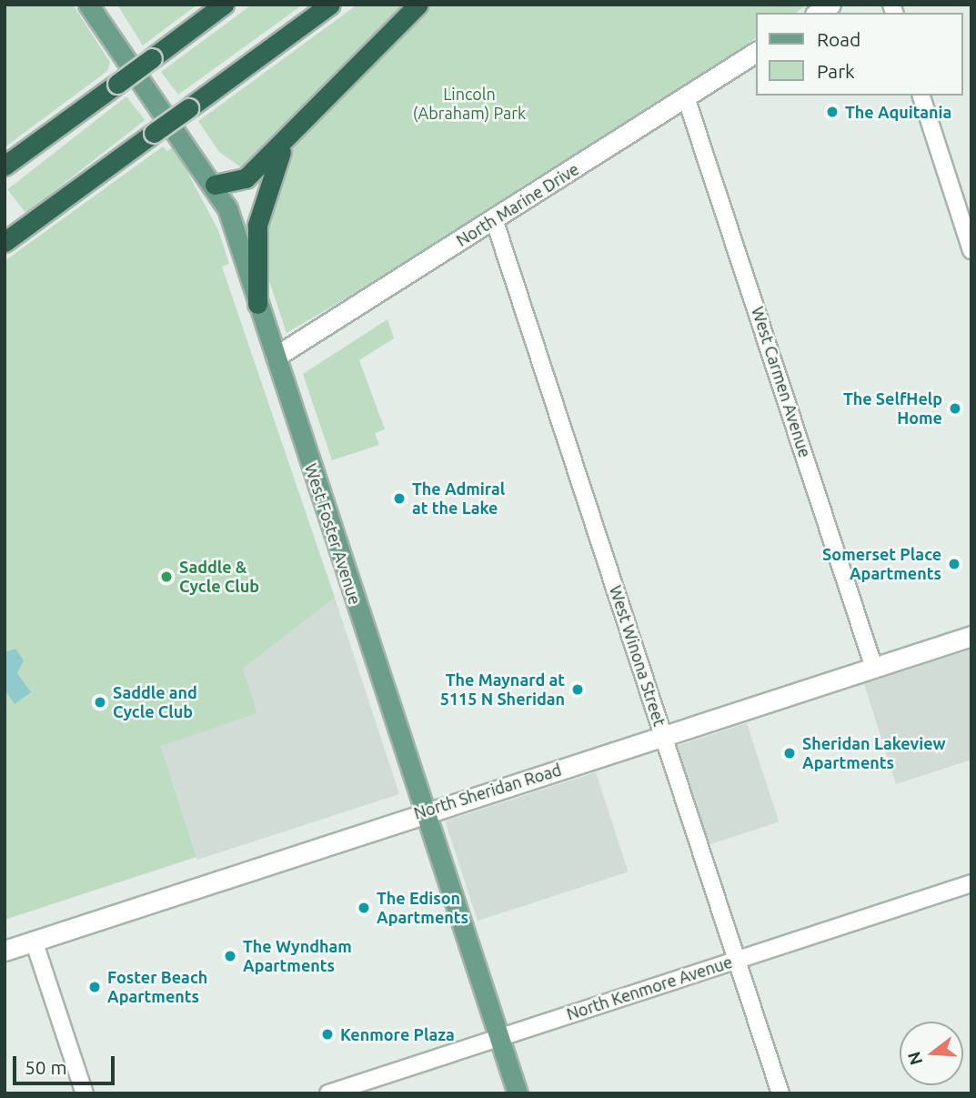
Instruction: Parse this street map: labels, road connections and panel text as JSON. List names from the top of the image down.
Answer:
{
  "streets": {
    "main road": ["North Marine Drive", "West Foster Avenue", "North Sheridan Road"],
    "street": ["West Carmen Avenue", "West Winona Street", "North Kenmore Avenue"]
  },
  "crossings": [
    ["North Marine Drive", "West Carmen Avenue"],
    ["North Marine Drive", "West Foster Avenue"],
    ["North Marine Drive", "West Winona Street"],
    ["West Carmen Avenue", "North Sheridan Road"],
    ["West Foster Avenue", "North Sheridan Road"],
    ["West Foster Avenue", "North Kenmore Avenue"],
    ["West Winona Street", "North Sheridan Road"],
    ["West Winona Street", "North Kenmore Avenue"]
  ],
  "parks": ["Lincoln (Abraham) Park"],
  "places": [
    "The Aquitania",
    "The SelfHelp Home",
    "The Admiral at the Lake",
    "Somerset Place Apartments",
    "Saddle & Cycle Club",
    "The Maynard at 5115 N Sheridan",
    "Saddle and Cycle Club",
    "Sheridan Lakeview Apartments",
    "The Edison Apartments",
    "The Wyndham Apartments",
    "Foster Beach Apartments",
    "Kenmore Plaza"
  ],
  "legend": ["Road", "Park"],
  "scale_bar": "50 m",
  "north": "left"
}
